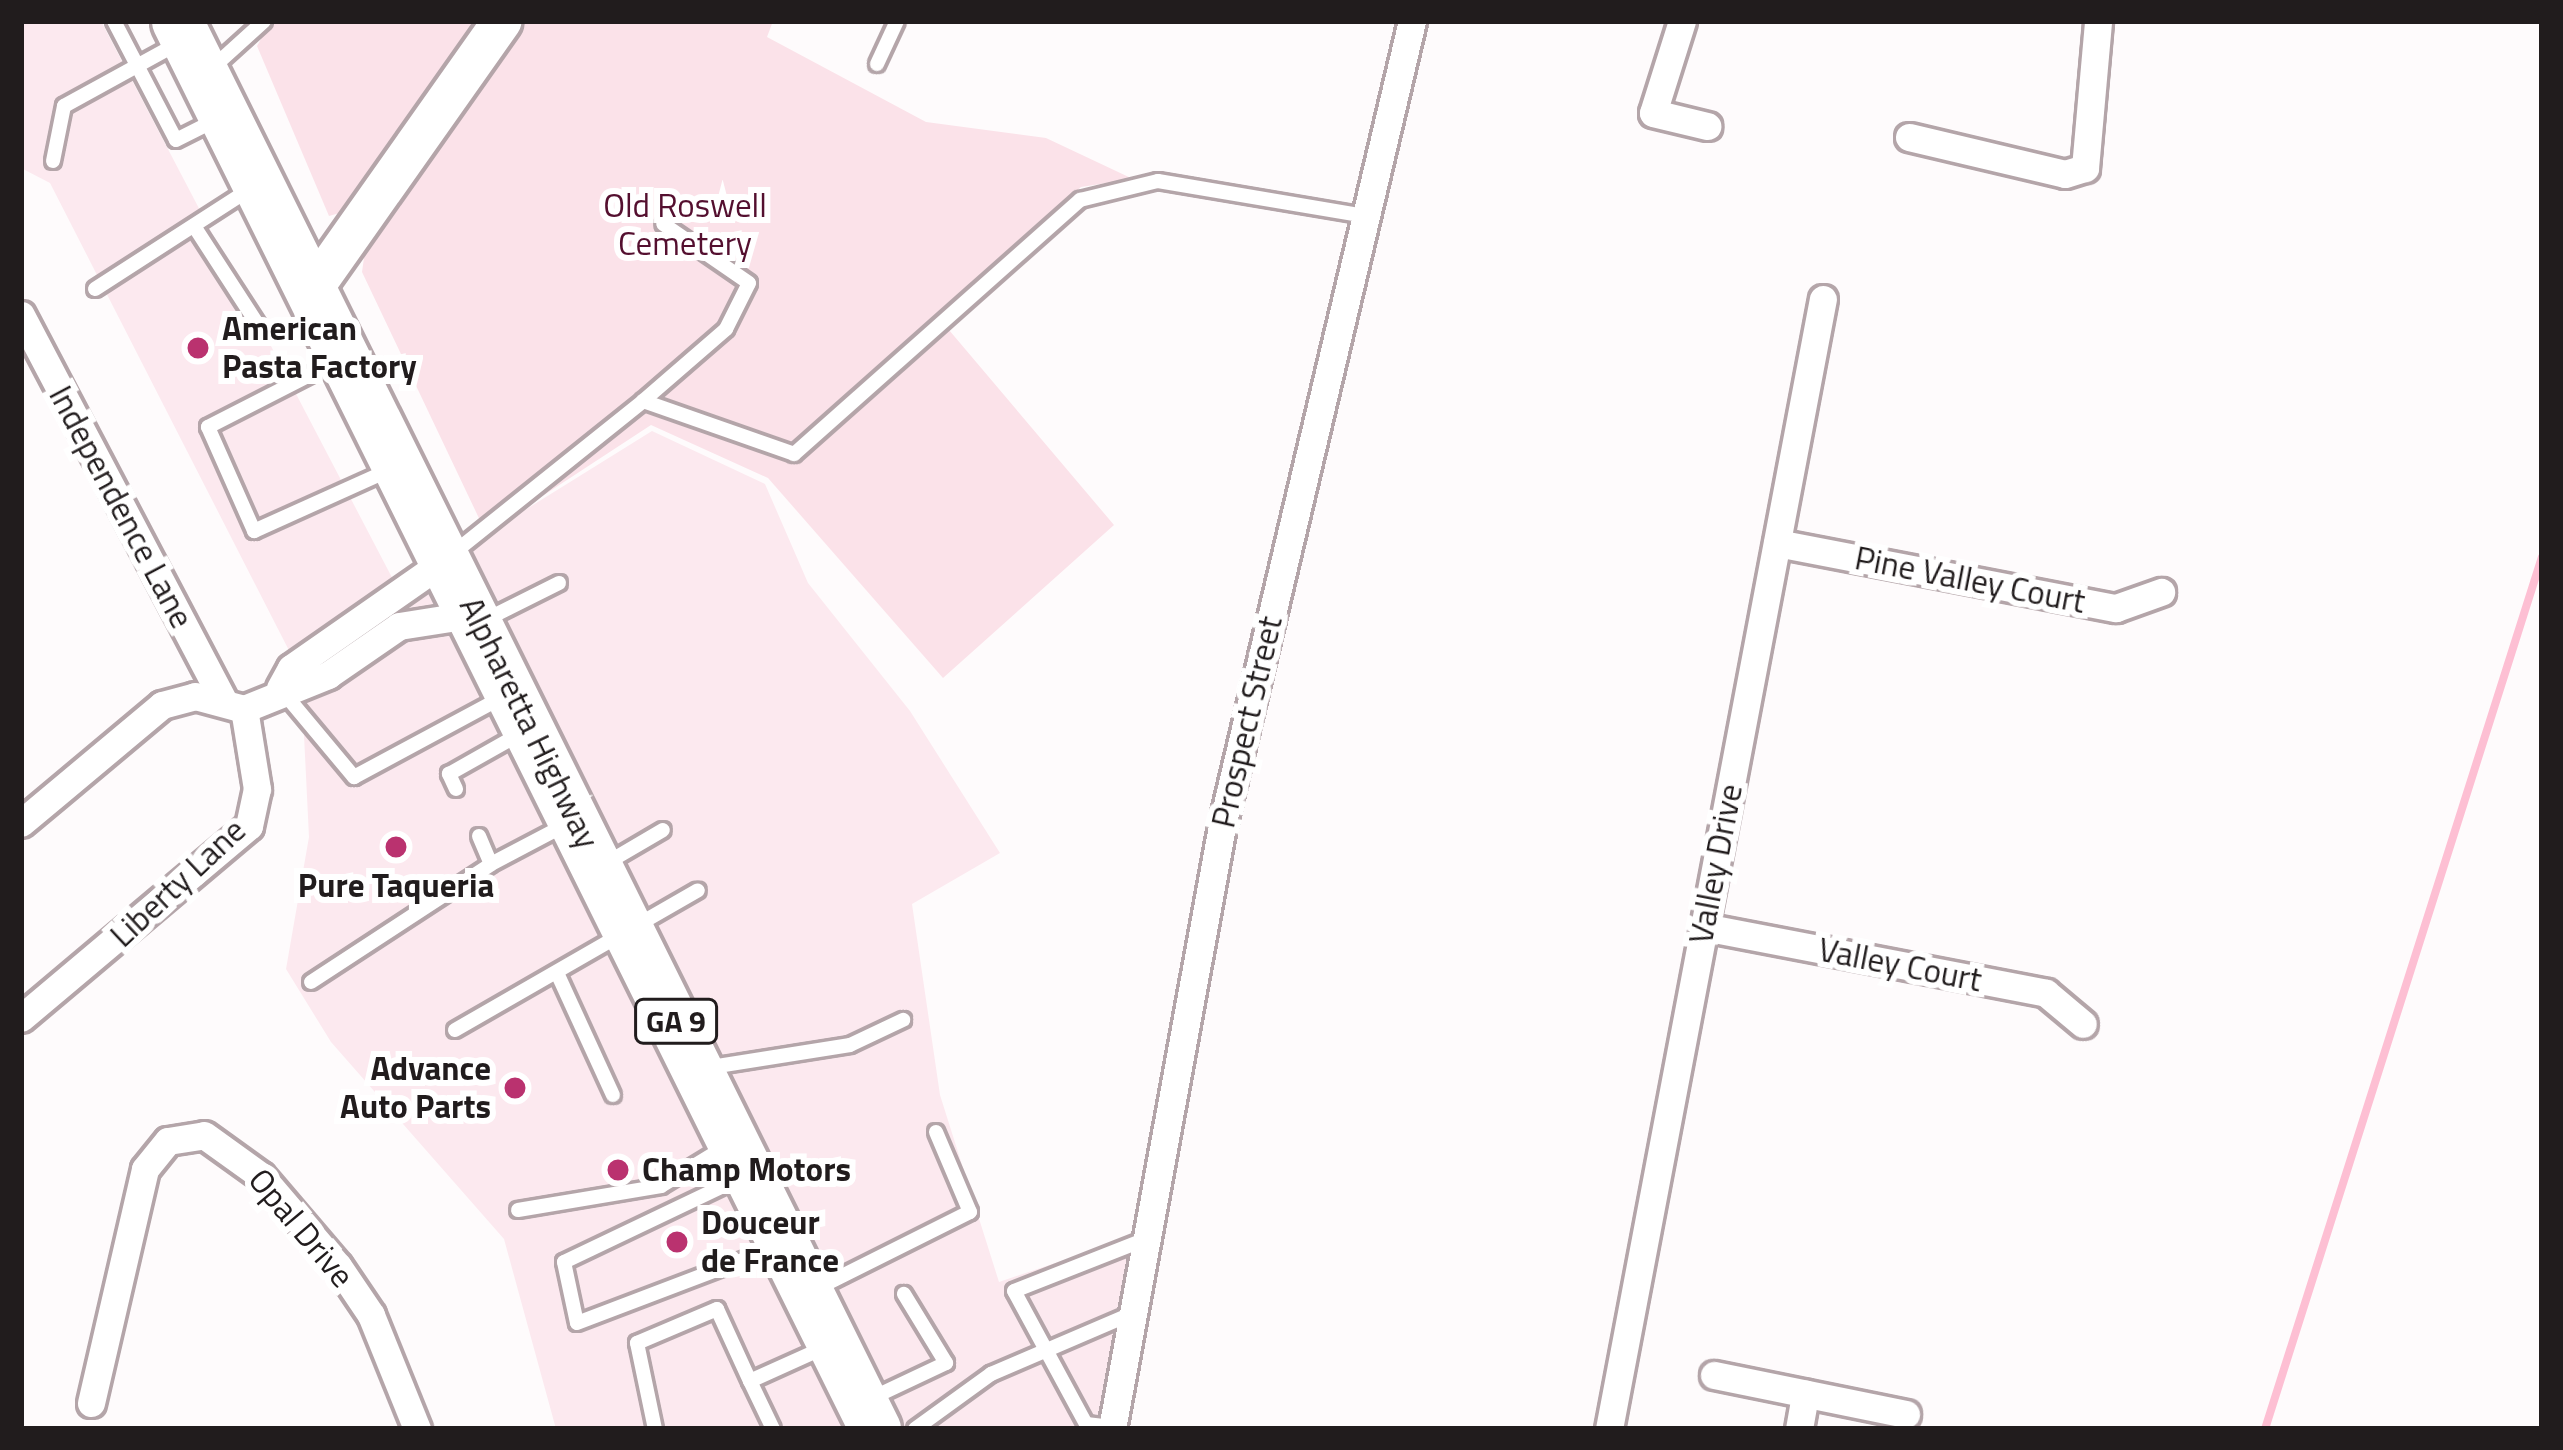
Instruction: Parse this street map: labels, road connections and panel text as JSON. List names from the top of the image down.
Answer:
{
  "streets": {
    "highway": ["Alpharetta Highway", "GA 9"],
    "street": [
      "Independence Lane",
      "Pine Valley Court",
      "Prospect Street",
      "Valley Drive",
      "Liberty Lane",
      "Valley Court",
      "Opal Drive"
    ]
  },
  "crossings": [
    ["Independence Lane", "Liberty Lane"],
    ["Pine Valley Court", "Valley Drive"],
    ["Valley Drive", "Valley Court"]
  ],
  "parks": ["Old Roswell Cemetery"],
  "places": [
    "American Pasta Factory",
    "Pure Taqueria",
    "Advance Auto Parts",
    "Champ Motors",
    "Douceur de France"
  ]
}
